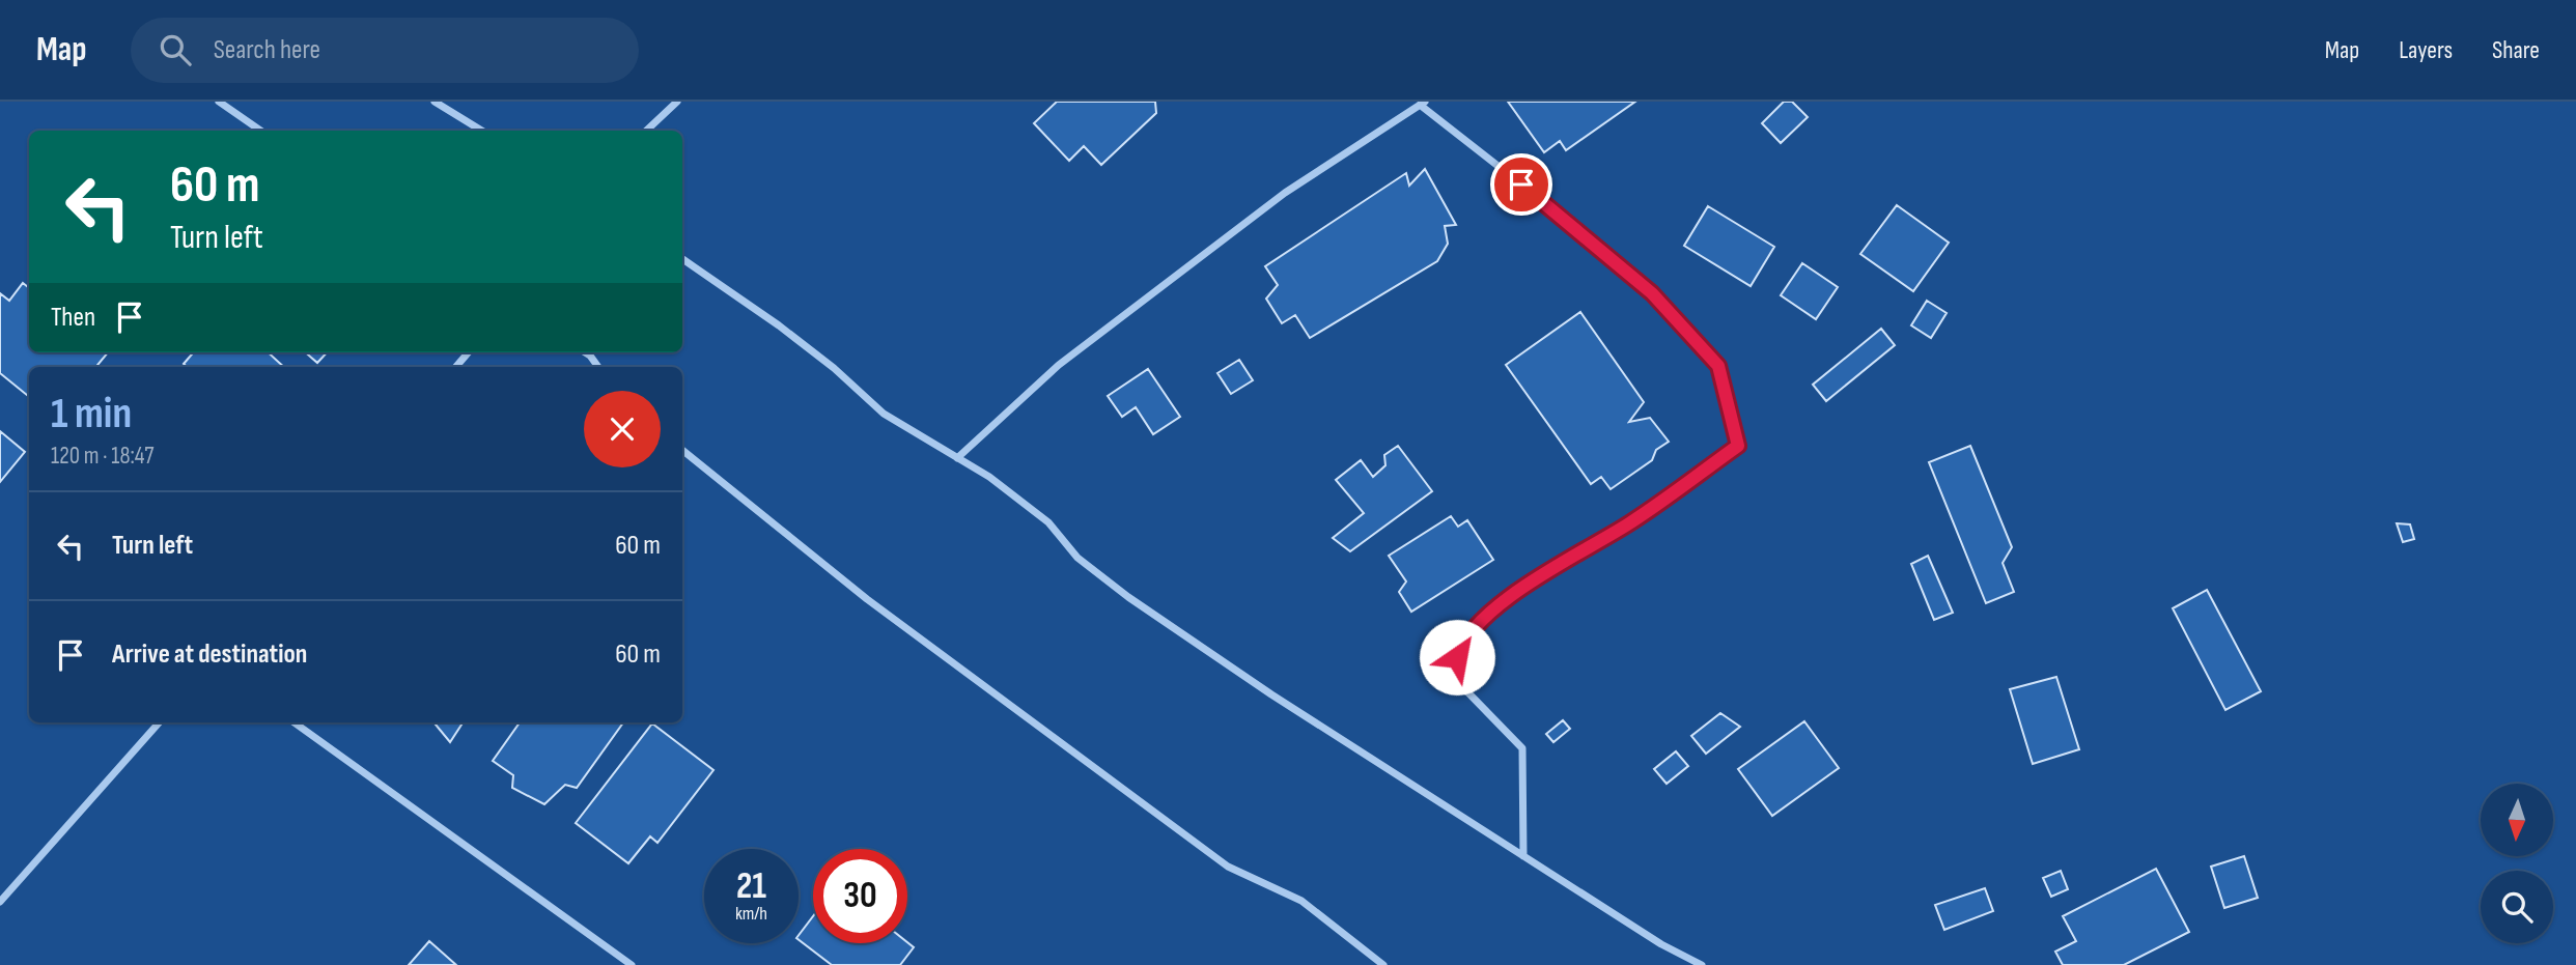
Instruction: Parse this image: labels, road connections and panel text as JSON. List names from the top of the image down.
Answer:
{
  "north": "bottom",
  "page": {
    "header": "Map",
    "search": "Search here",
    "nav": ["Map", "Layers", "Share"],
    "turn": ["60 m", "Turn left"],
    "then": "Then",
    "heading": ["1 min", "120 m · 18:47"],
    "list": [
      {
        "name": "Turn left",
        "value": "60 m"
      },
      {
        "name": "Arrive at destination",
        "value": "60 m"
      }
    ],
    "speed": "21 km/h",
    "limit": "30"
  }
}
